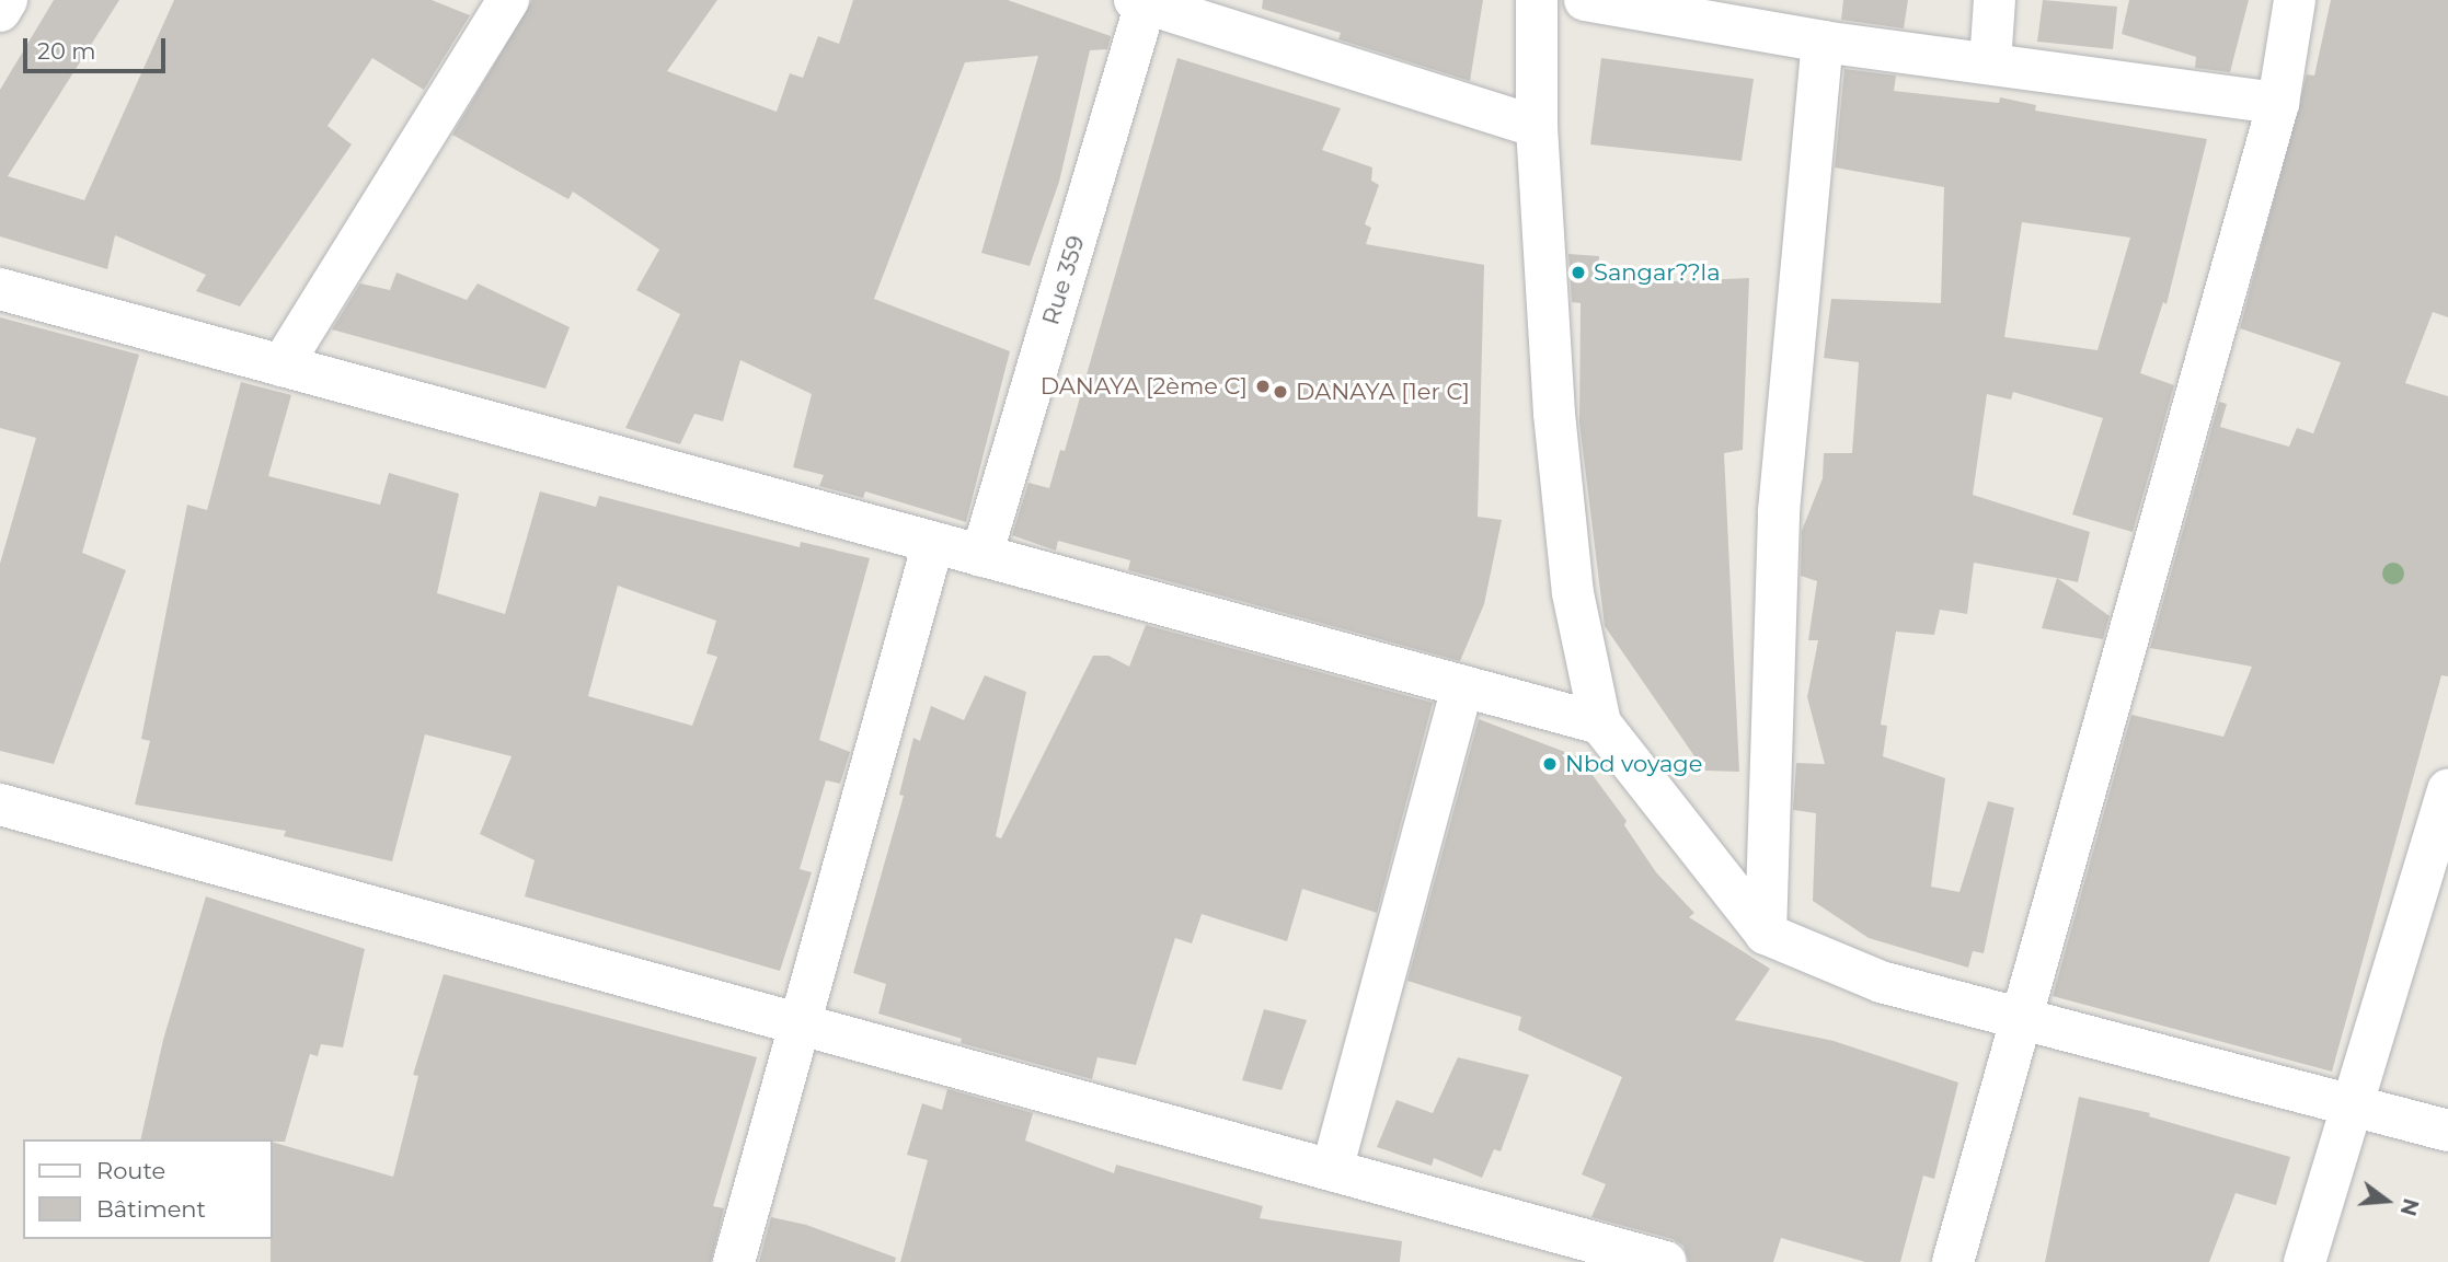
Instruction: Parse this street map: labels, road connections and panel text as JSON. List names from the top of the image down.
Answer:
{
  "streets": {
    "street": ["Rue 359"]
  },
  "places": [
    "Sangar??la",
    "DANAYA [2ème C]",
    "DANAYA [1er C]",
    "Nbd voyage"
  ],
  "legend": ["Route", "Bâtiment"],
  "scale_bar": "20 m",
  "north": "right"
}
